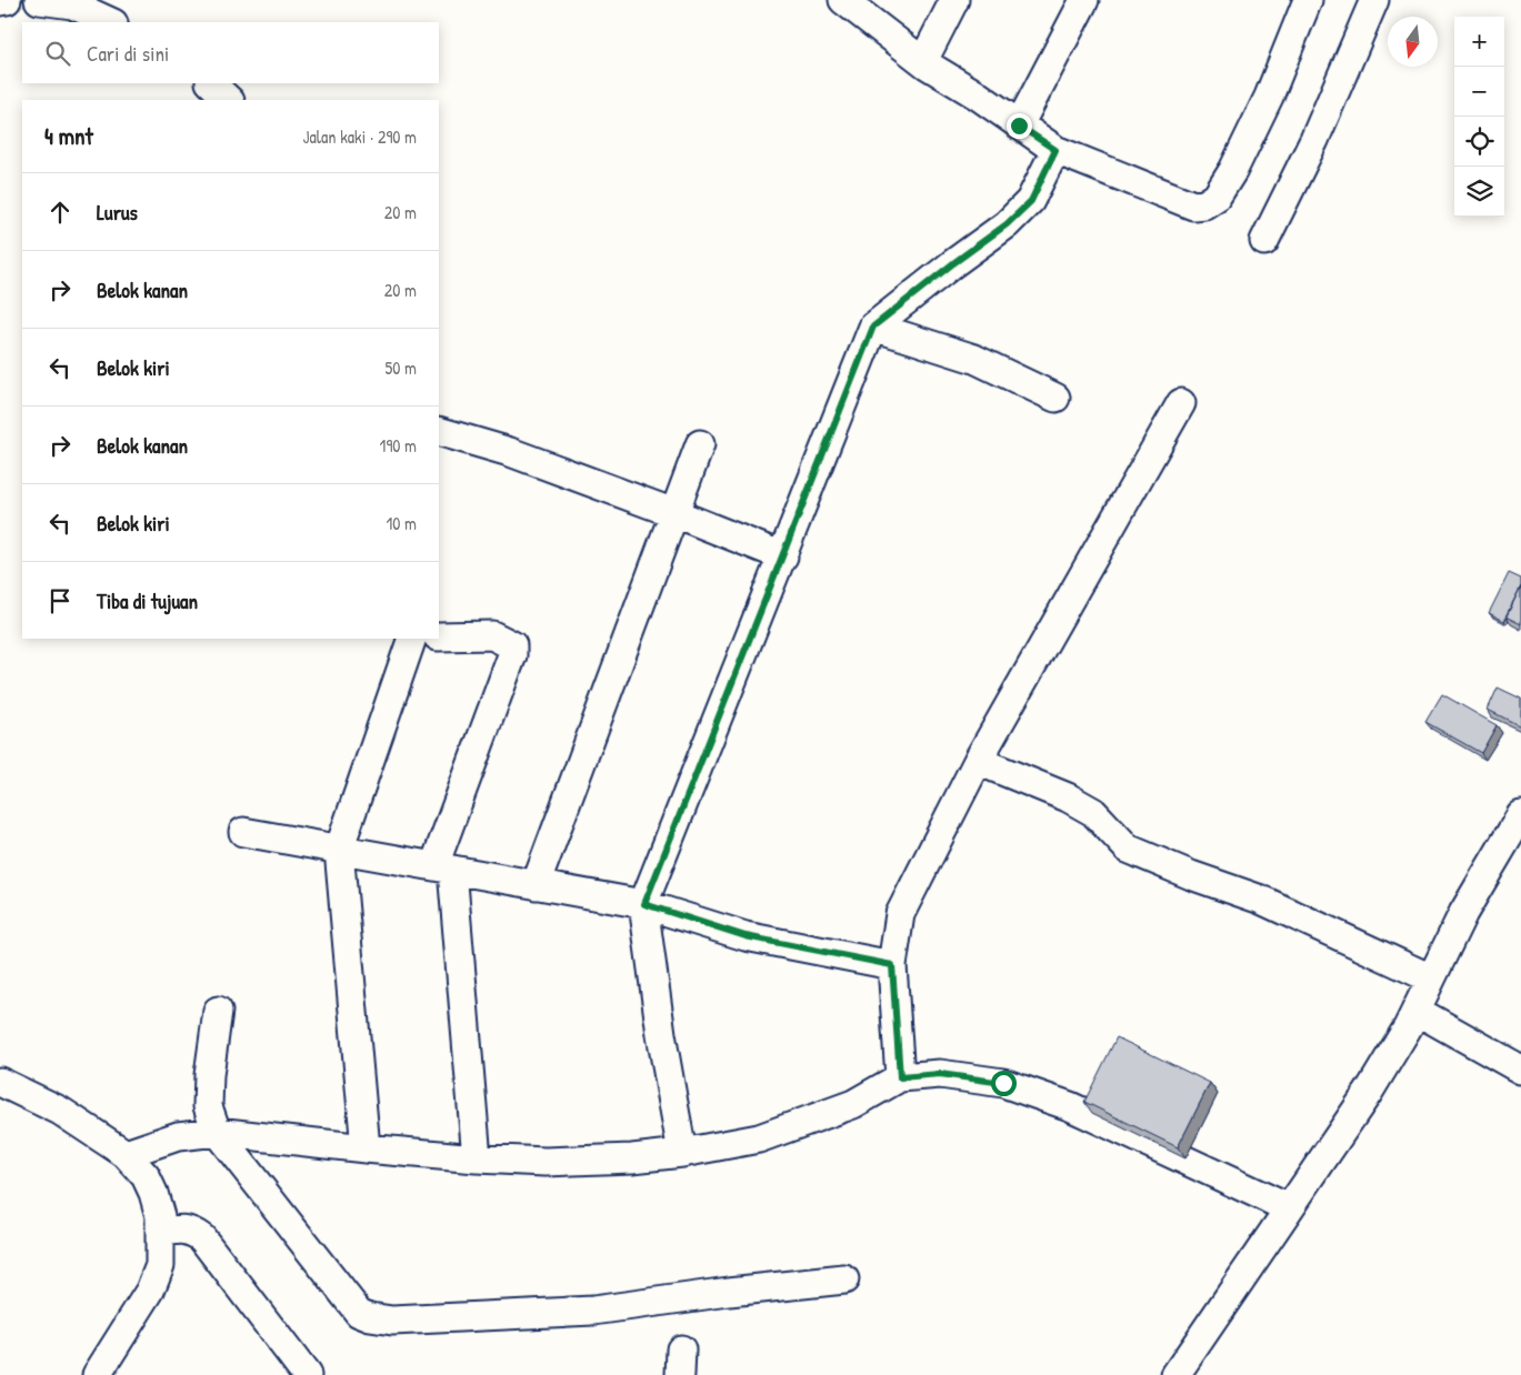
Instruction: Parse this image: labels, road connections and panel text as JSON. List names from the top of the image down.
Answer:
{
  "north": "bottom",
  "page": {
    "map_buttons": ["+", "−"],
    "search": "Cari di sini",
    "heading": ["4 mnt", "Jalan kaki · 290 m"],
    "list": [
      ["Lurus", "20 m"],
      ["Belok kanan", "20 m"],
      ["Belok kiri", "50 m"],
      ["Belok kanan", "190 m"],
      ["Belok kiri", "10 m"],
      "Tiba di tujuan"
    ]
  }
}
